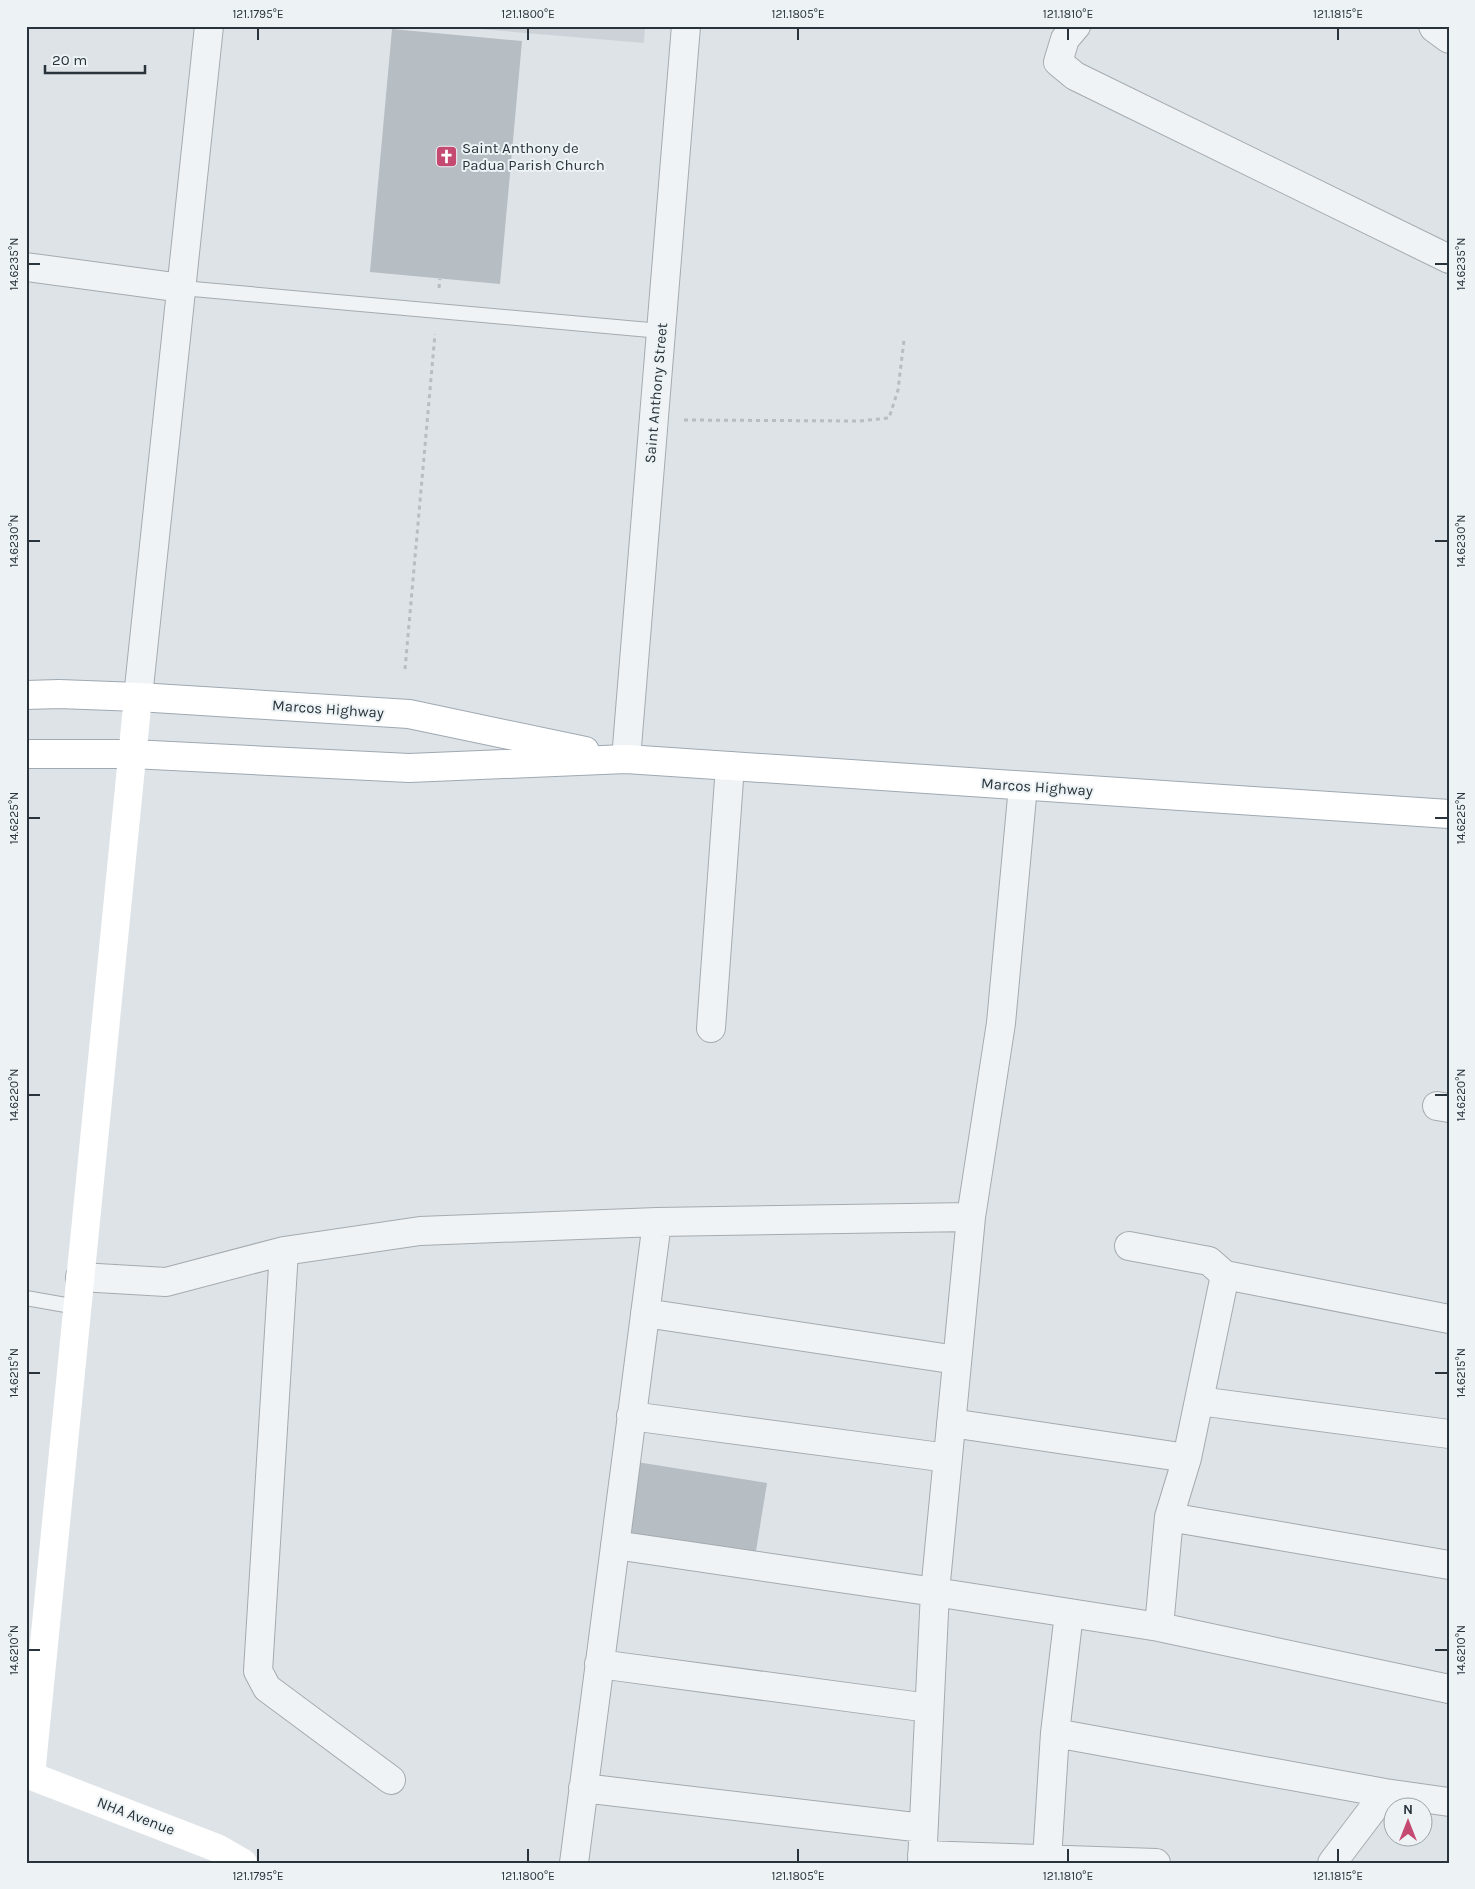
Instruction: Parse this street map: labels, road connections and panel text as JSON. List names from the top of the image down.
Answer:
{
  "streets": {
    "main road": ["Marcos Highway", "NHA Avenue"],
    "street": ["Saint Anthony Street"]
  },
  "crossings": [
    ["Saint Anthony Street", "Marcos Highway"]
  ],
  "places": {
    "church": ["Saint Anthony de Padua Parish Church"]
  },
  "scale_bar": "20 m",
  "north": "top",
  "coordinates": [
    "121.1795°E",
    "121.1800°E",
    "121.1805°E",
    "121.1810°E",
    "121.1815°E",
    "14.6235°N",
    "14.6230°N",
    "14.6225°N",
    "14.6220°N",
    "14.6215°N",
    "14.6210°N"
  ]
}
